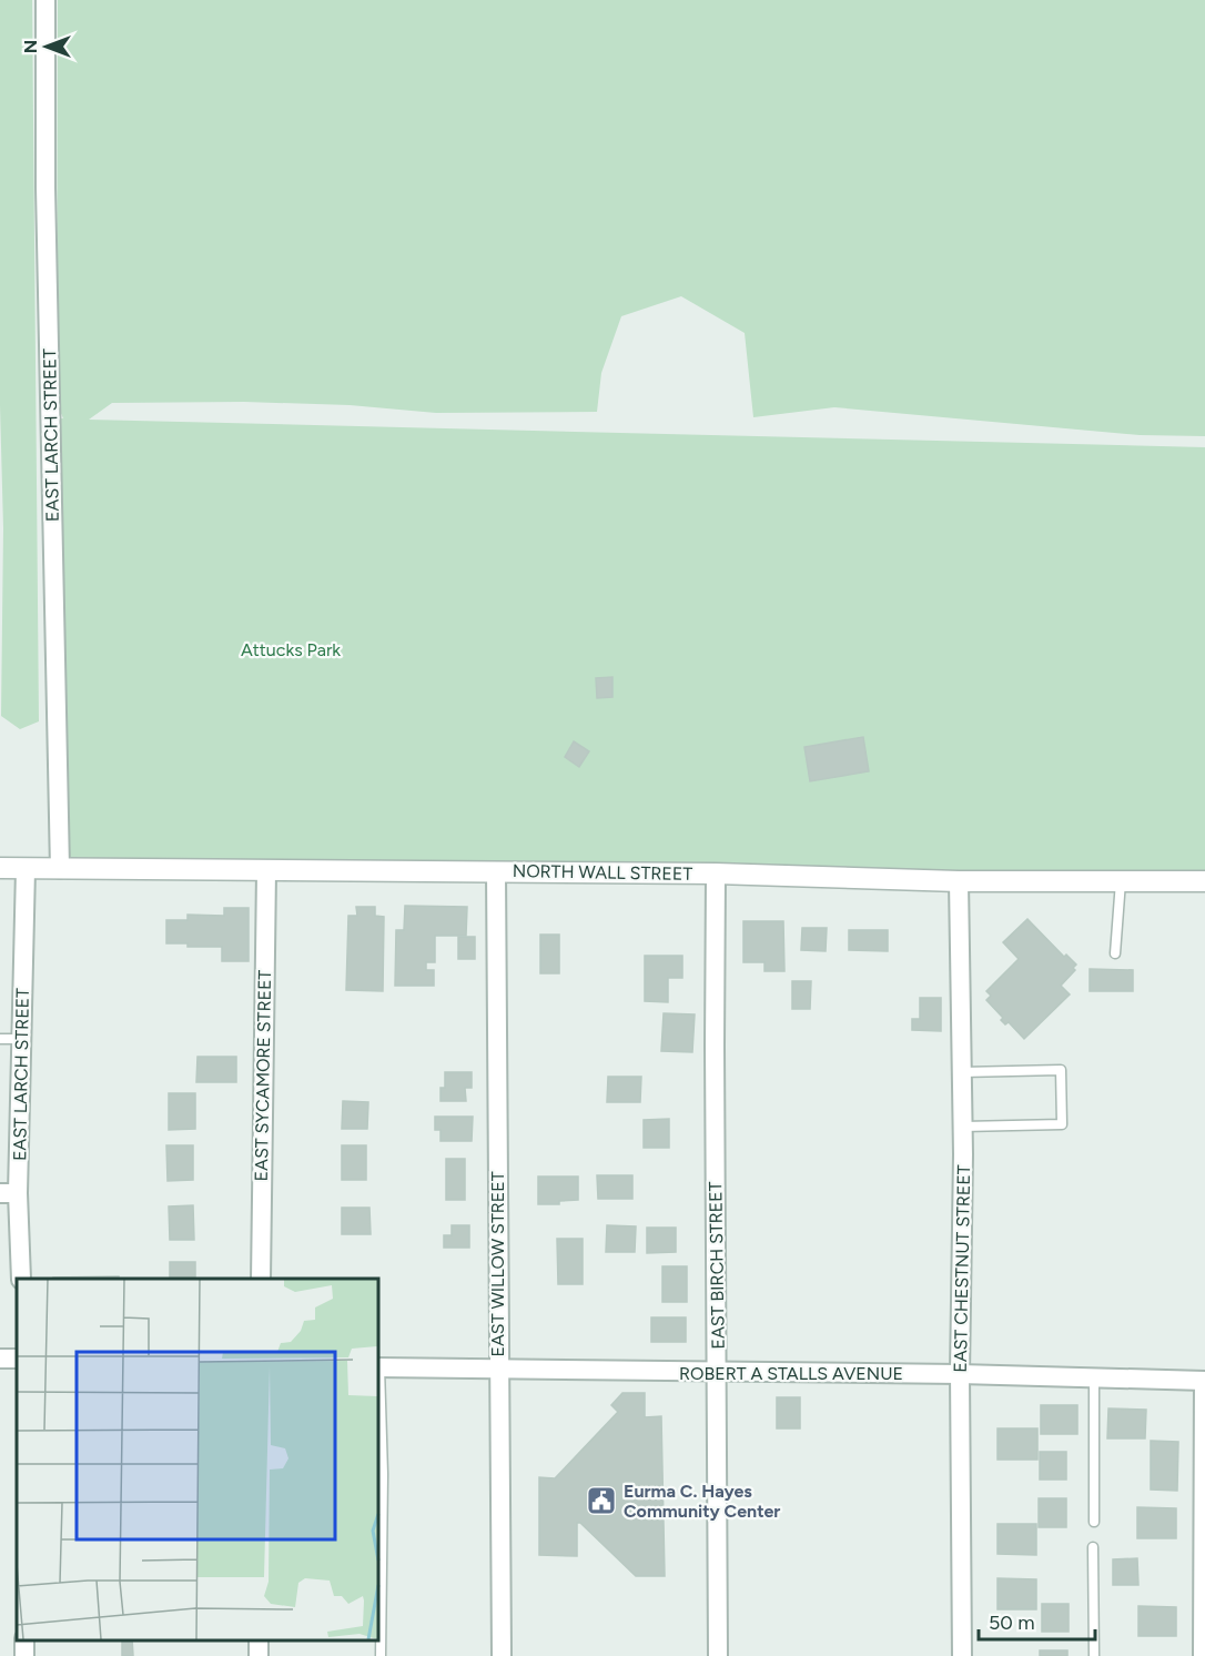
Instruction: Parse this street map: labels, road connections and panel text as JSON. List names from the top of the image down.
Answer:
{
  "streets": {
    "street": [
      "EAST LARCH STREET",
      "NORTH WALL STREET",
      "EAST SYCAMORE STREET",
      "EAST WILLOW STREET",
      "EAST BIRCH STREET",
      "EAST CHESTNUT STREET",
      "ROBERT A STALLS AVENUE"
    ]
  },
  "crossings": [
    ["EAST LARCH STREET", "NORTH WALL STREET"],
    ["NORTH WALL STREET", "EAST SYCAMORE STREET"],
    ["NORTH WALL STREET", "EAST WILLOW STREET"],
    ["NORTH WALL STREET", "EAST BIRCH STREET"],
    ["NORTH WALL STREET", "EAST CHESTNUT STREET"],
    ["EAST WILLOW STREET", "ROBERT A STALLS AVENUE"],
    ["EAST BIRCH STREET", "ROBERT A STALLS AVENUE"],
    ["EAST CHESTNUT STREET", "ROBERT A STALLS AVENUE"]
  ],
  "parks": ["Attucks Park"],
  "places": {
    "public building": ["Eurma C. Hayes Community Center"]
  },
  "scale_bar": "50 m",
  "north": "left"
}
